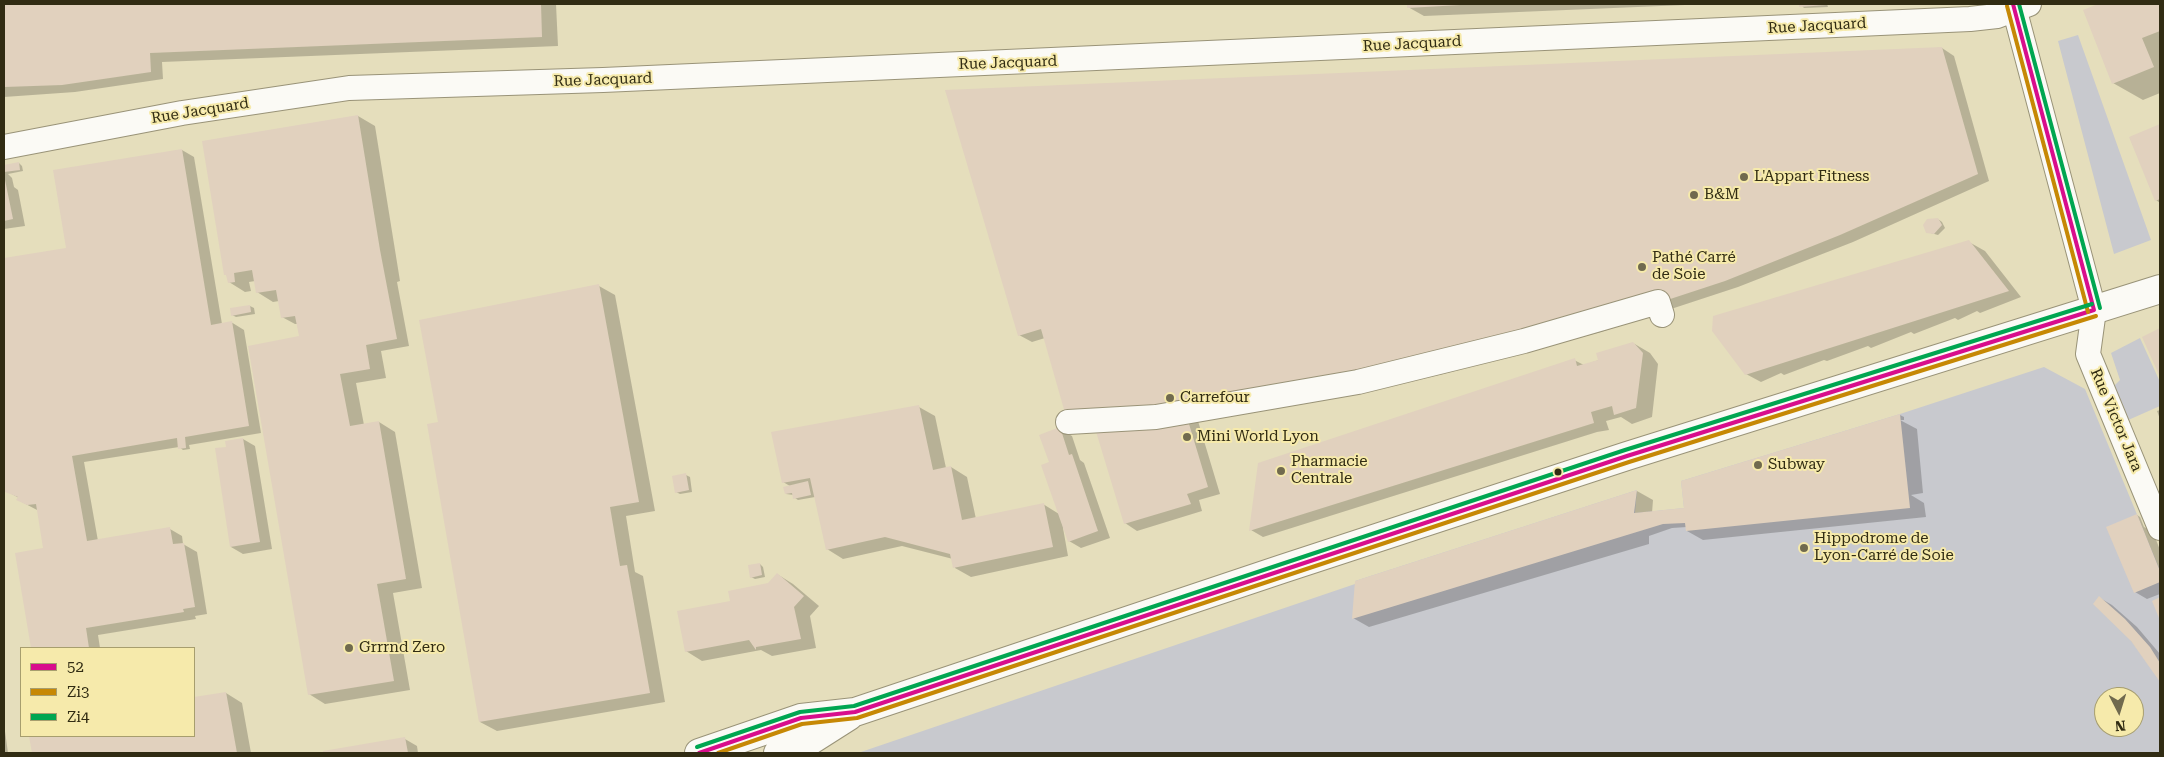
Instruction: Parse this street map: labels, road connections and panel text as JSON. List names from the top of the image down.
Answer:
{
  "streets": {
    "street": ["Rue Jacquard", "Rue Victor Jara"]
  },
  "places": [
    "L'Appart Fitness",
    "B&M",
    "Pathé Carré de Soie",
    "Carrefour",
    "Mini World Lyon",
    "Subway",
    "Pharmacie Centrale",
    "Hippodrome de Lyon-Carré de Soie",
    "Grrrnd Zero"
  ],
  "lines": ["transit line 52", "transit line Zi4", "transit line Zi3"],
  "legend": ["52", "Zi3", "Zi4"],
  "north": "bottom"
}
